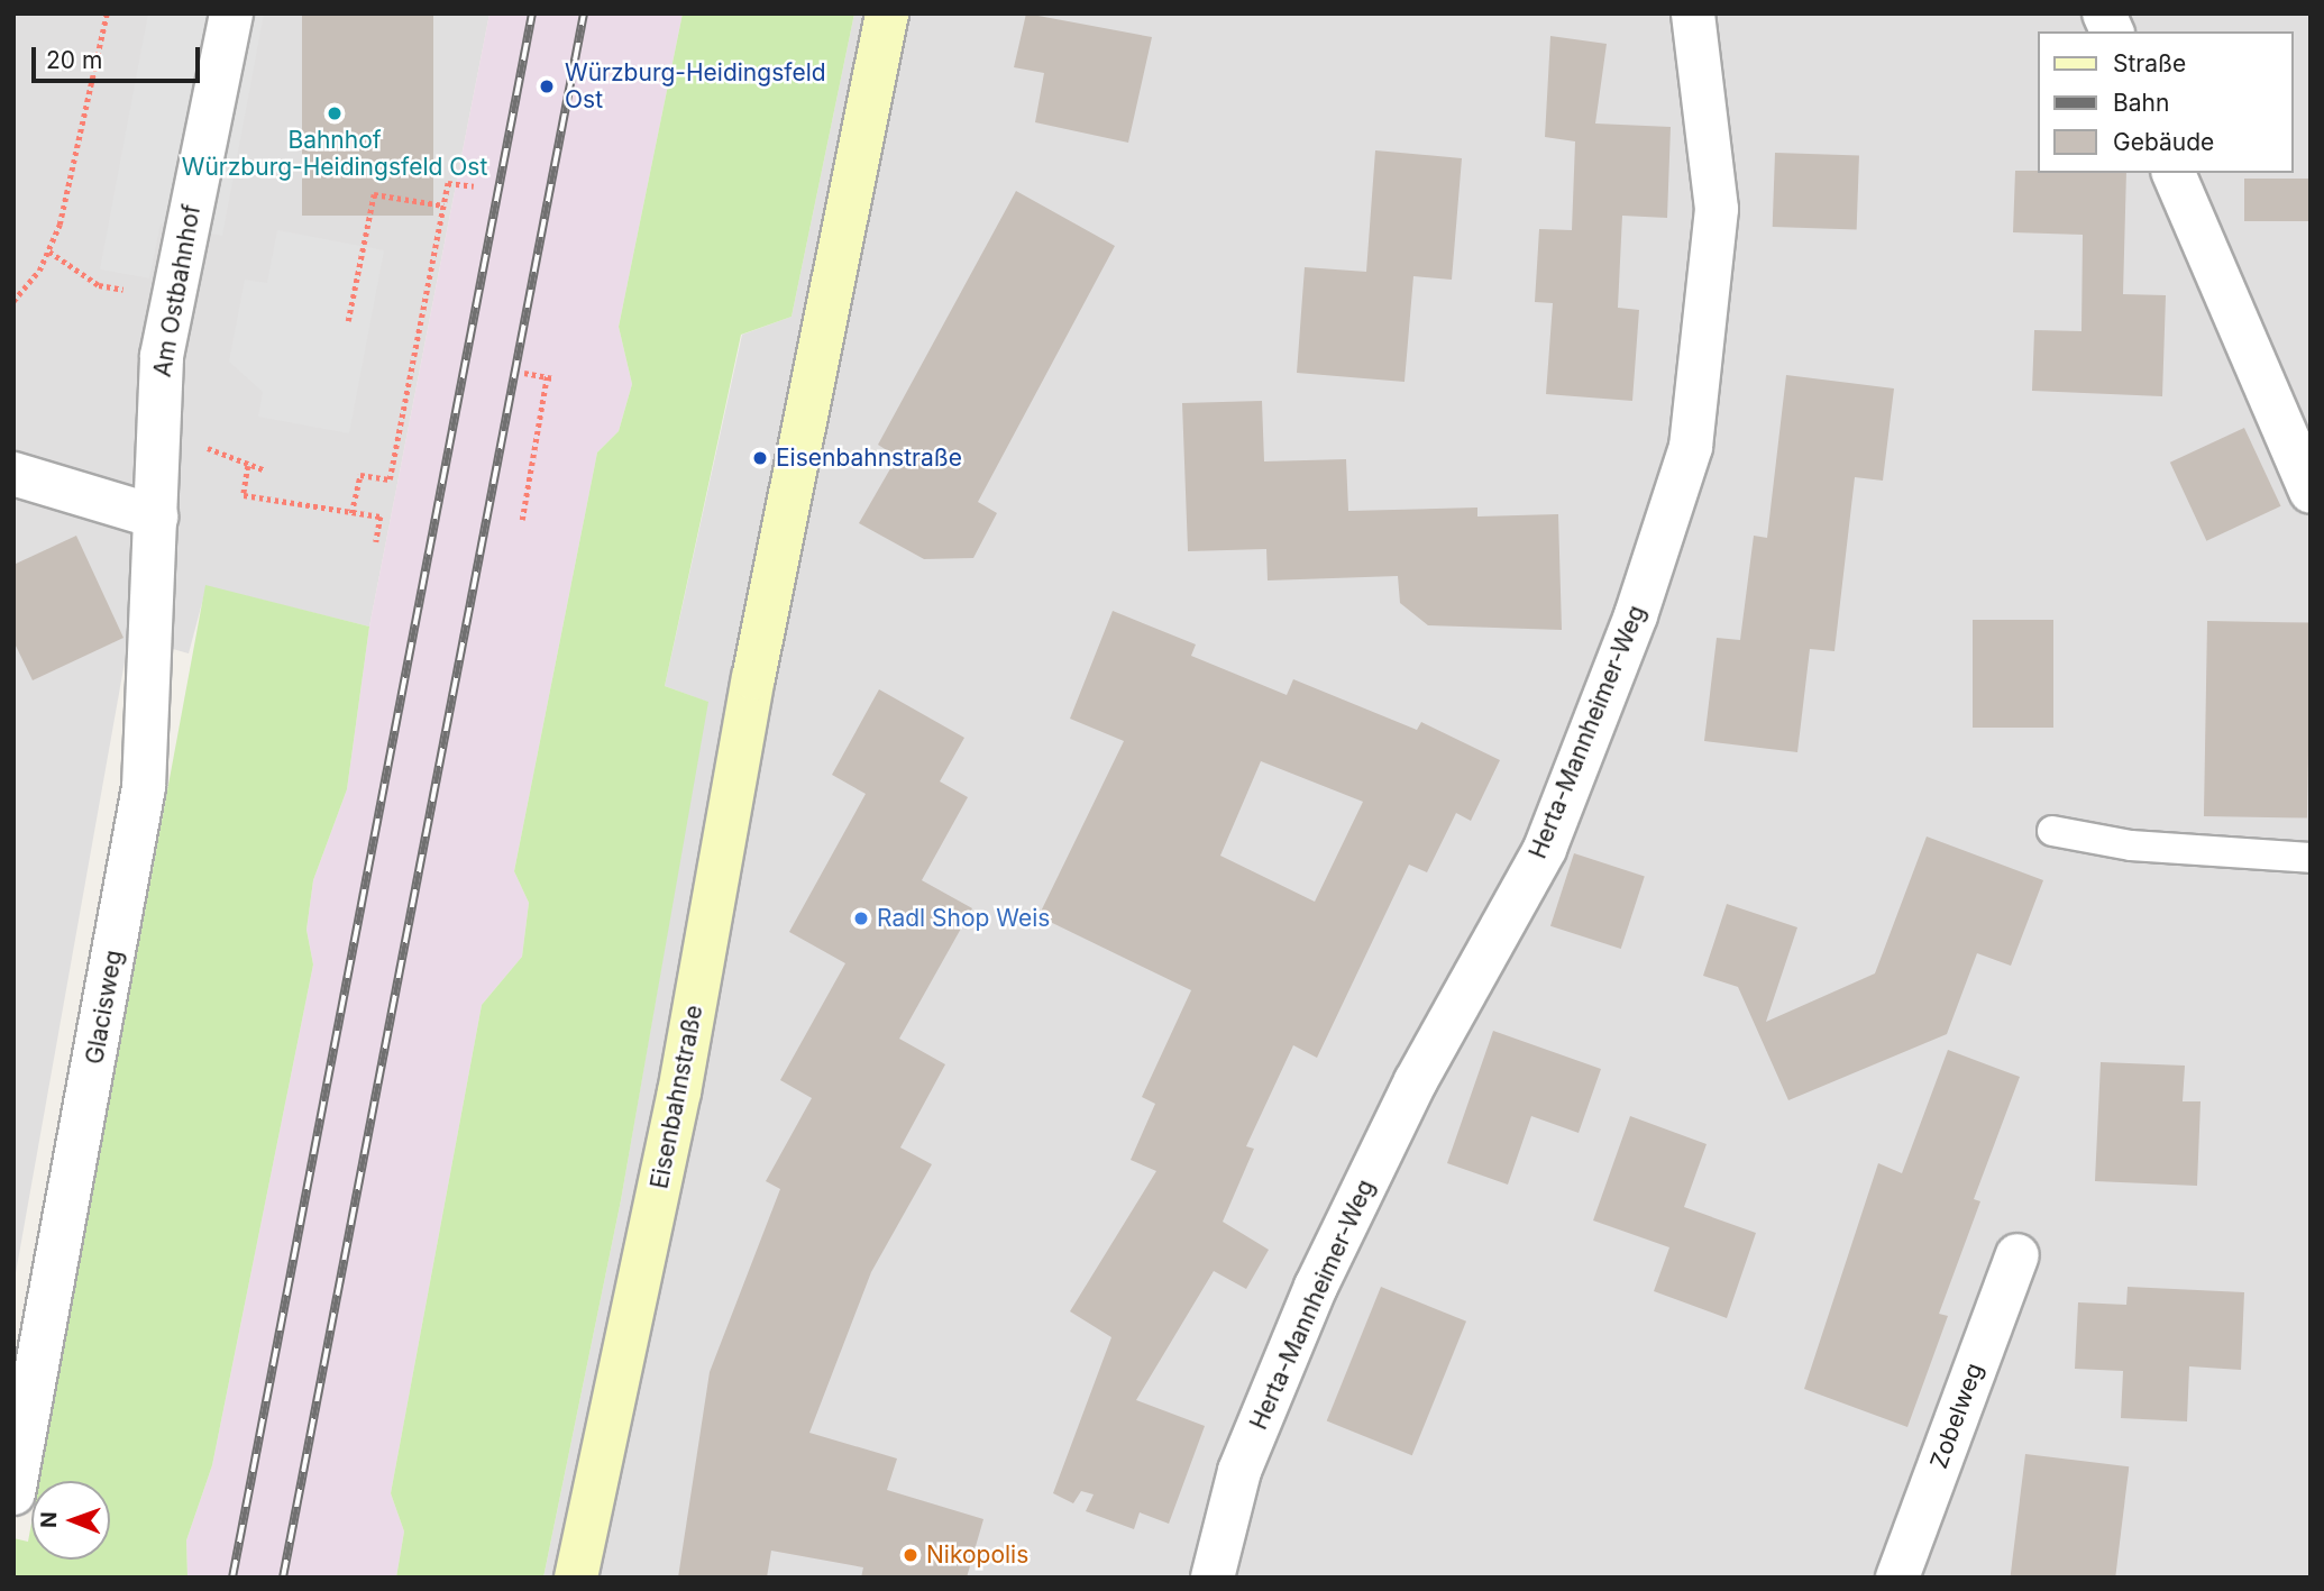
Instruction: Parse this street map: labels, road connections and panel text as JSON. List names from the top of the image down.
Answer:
{
  "streets": {
    "street": [
      "Am Ostbahnhof",
      "Herta-Mannheimer-Weg",
      "Glacisweg",
      "Eisenbahnstraße",
      "Zobelweg"
    ]
  },
  "crossings": [
    ["Am Ostbahnhof", "Glacisweg"]
  ],
  "places": [
    "Würzburg-Heidingsfeld Ost",
    "Bahnhof Würzburg-Heidingsfeld Ost",
    "Eisenbahnstraße",
    "Radl Shop Weis",
    "Nikopolis"
  ],
  "legend": ["Straße", "Bahn", "Gebäude"],
  "scale_bar": "20 m",
  "north": "left"
}
